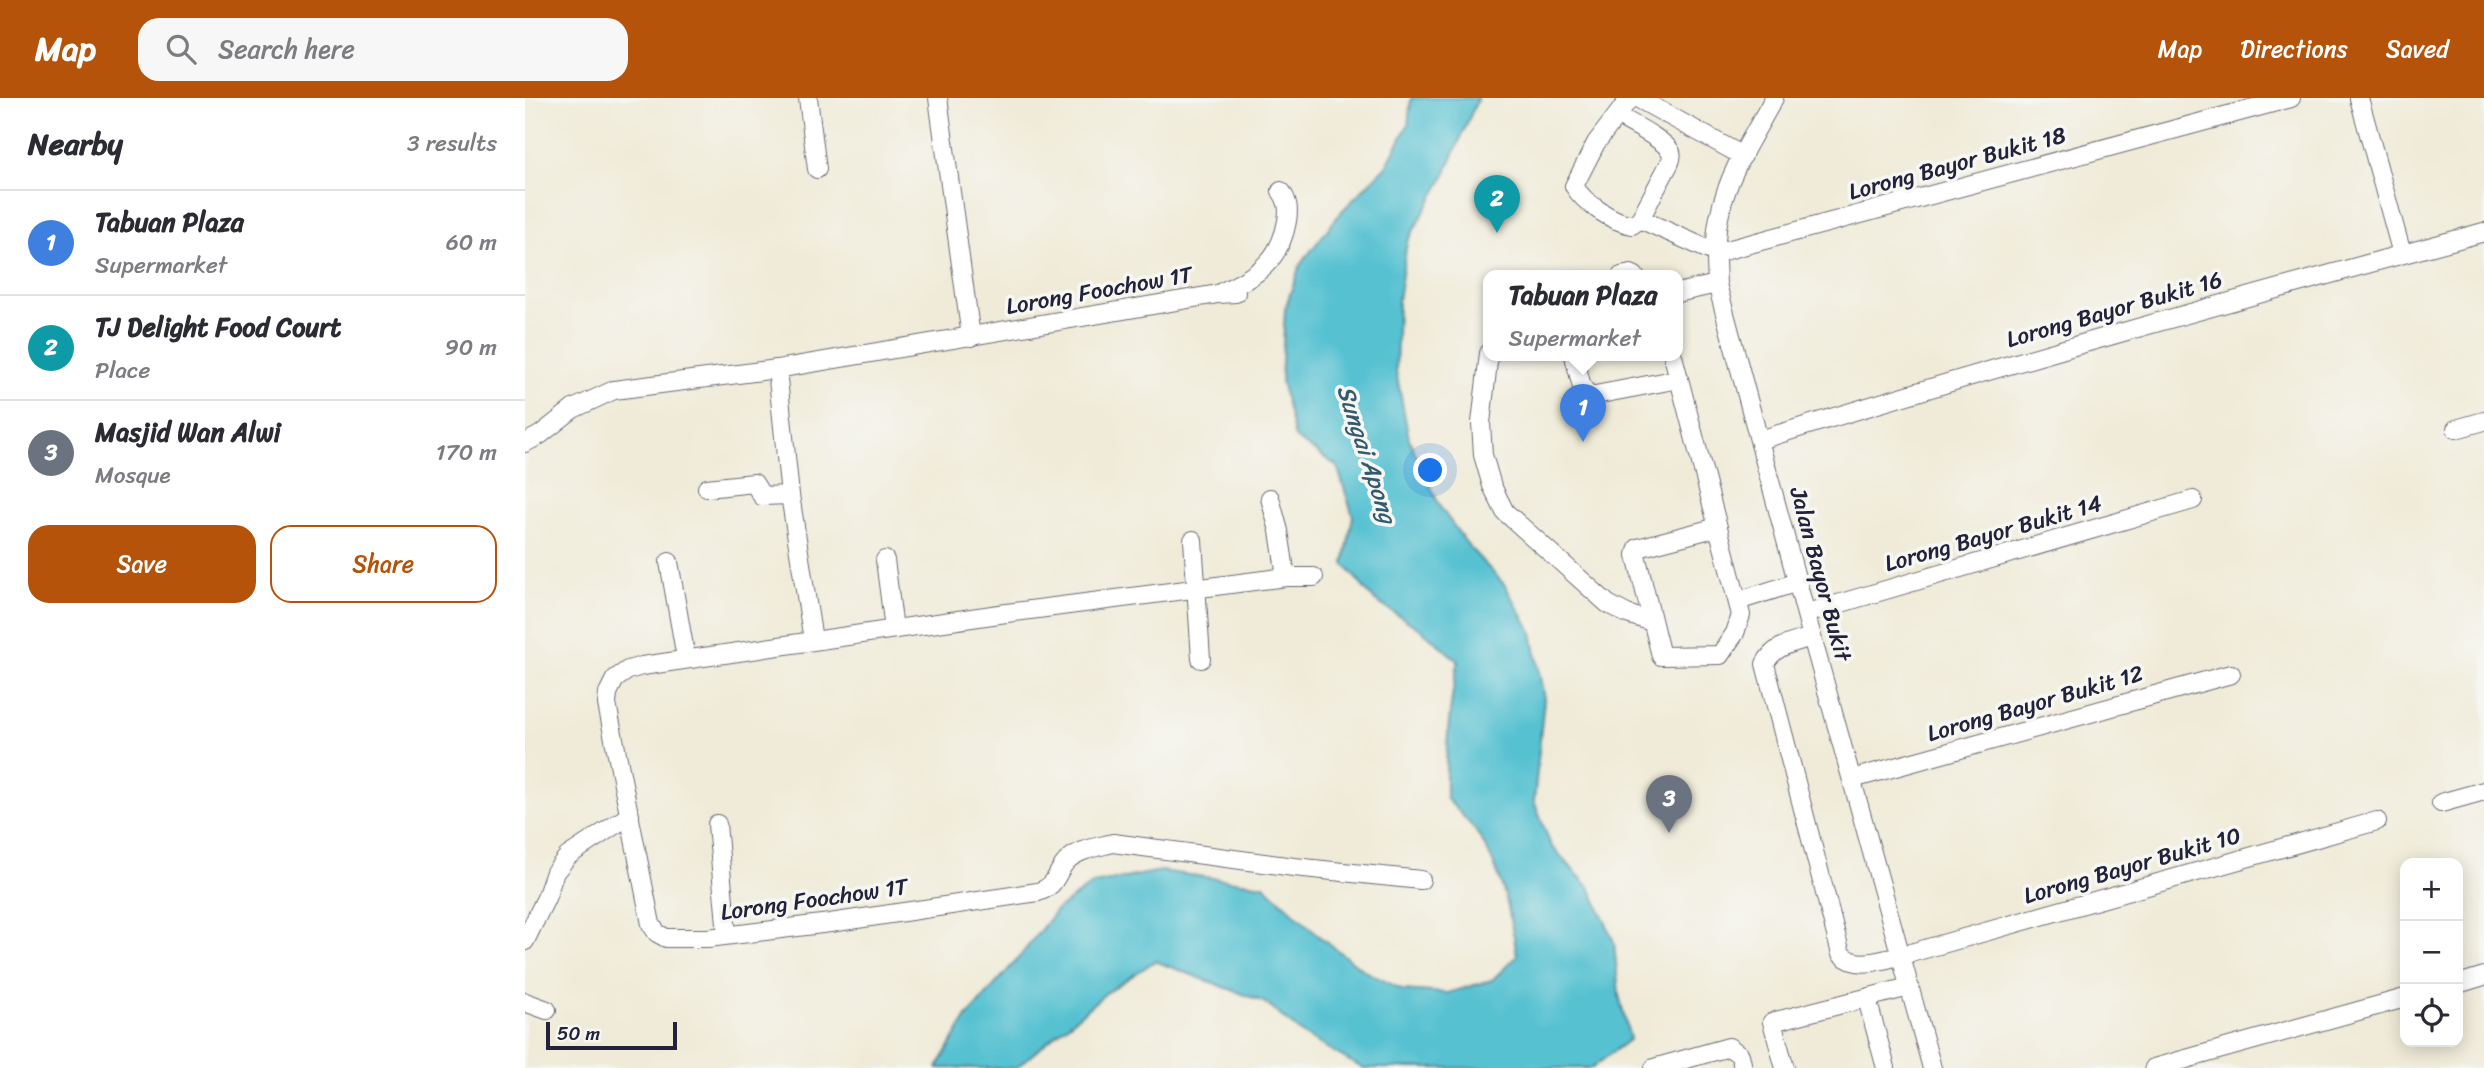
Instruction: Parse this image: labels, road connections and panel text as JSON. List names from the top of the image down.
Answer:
{
  "streets": {
    "street": [
      "Lorong Bayor Bukit 18",
      "Lorong Foochow 1T",
      "Lorong Bayor Bukit 16",
      "Lorong Bayor Bukit 14",
      "Jalan Bayor Bukit",
      "Lorong Bayor Bukit 12",
      "Lorong Bayor Bukit 10"
    ]
  },
  "crossings": [
    ["Lorong Bayor Bukit 18", "Jalan Bayor Bukit"],
    ["Lorong Bayor Bukit 16", "Jalan Bayor Bukit"],
    ["Lorong Bayor Bukit 14", "Jalan Bayor Bukit"],
    ["Jalan Bayor Bukit", "Lorong Bayor Bukit 12"],
    ["Jalan Bayor Bukit", "Lorong Bayor Bukit 10"]
  ],
  "water": ["Sungai Apong"],
  "scale_bar": "50 m",
  "page": {
    "header": "Map",
    "search": "Search here",
    "nav": ["Map", "Directions", "Saved"],
    "heading": ["Nearby", "3 results"],
    "pins": ["2", "1", "3"],
    "list": [
      {
        "mark": "1",
        "name": "Tabuan Plaza",
        "note": "Supermarket",
        "value": "60 m"
      },
      {
        "mark": "2",
        "name": "TJ Delight Food Court",
        "note": "Place",
        "value": "90 m"
      },
      {
        "mark": "3",
        "name": "Masjid Wan Alwi",
        "note": "Mosque",
        "value": "170 m"
      }
    ],
    "popup": ["Tabuan Plaza", "Supermarket"],
    "buttons": ["Save", "Share"],
    "map_buttons": ["+", "−"],
    "scale": "50 m"
  }
}
